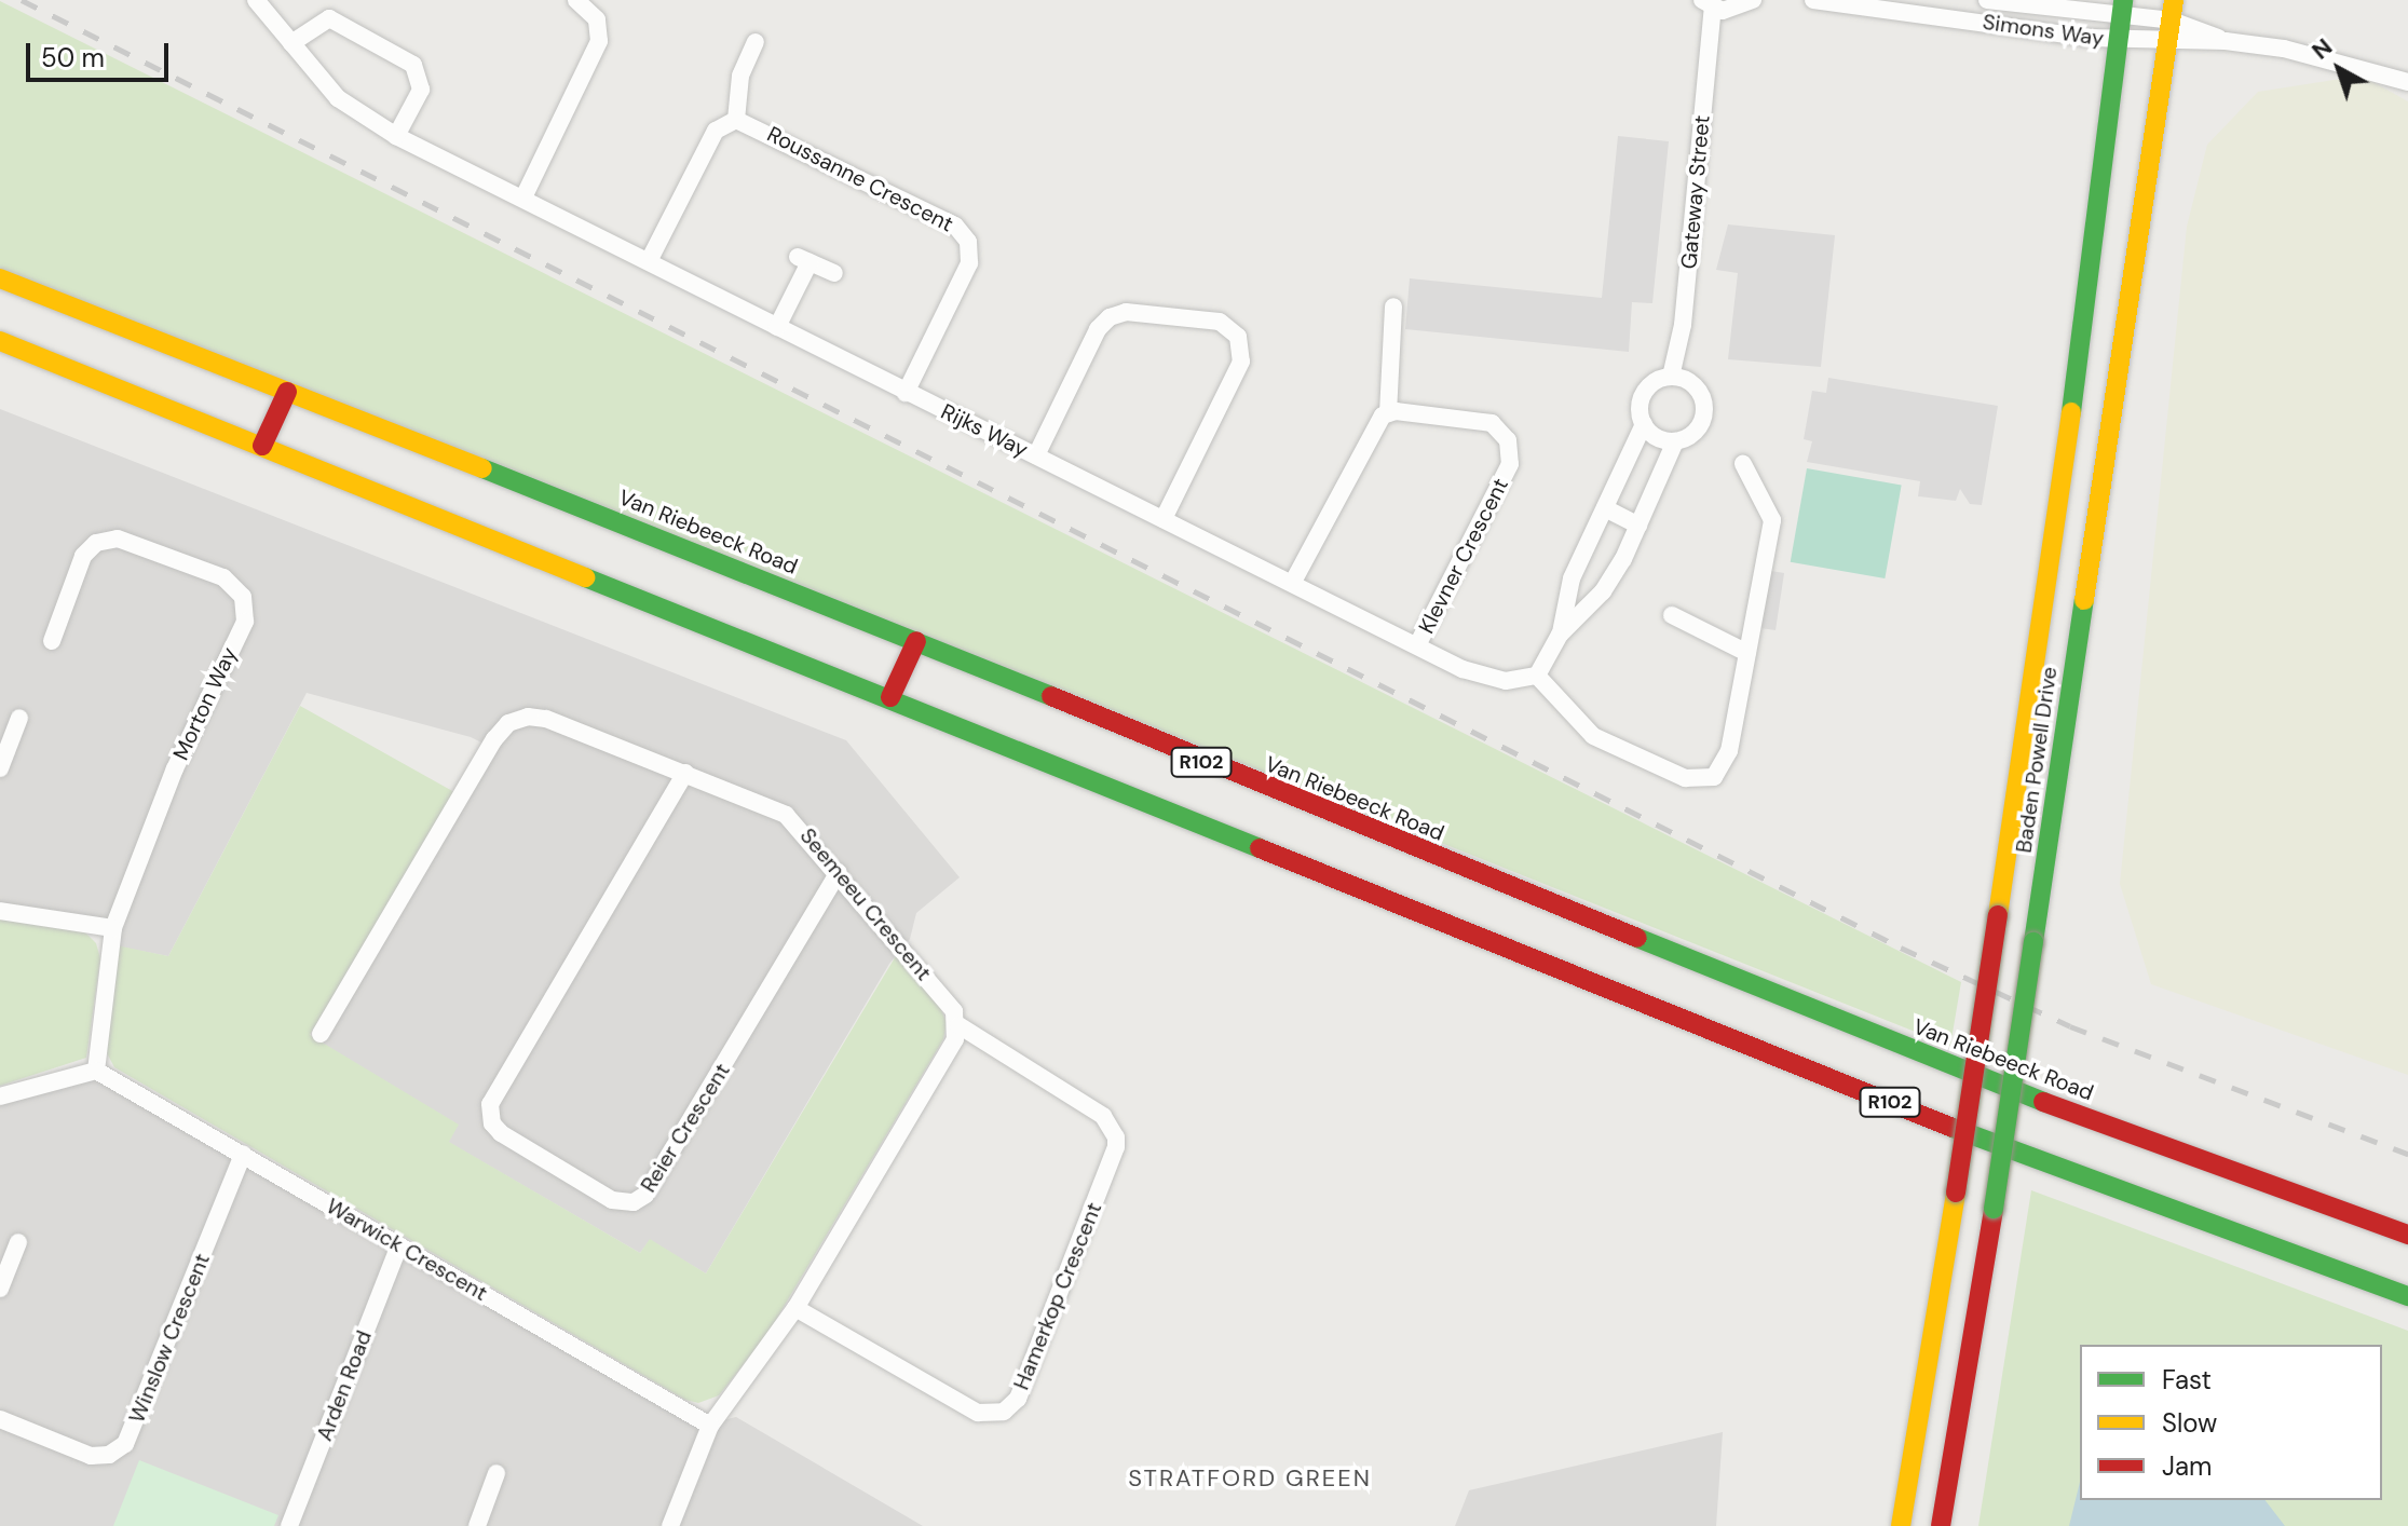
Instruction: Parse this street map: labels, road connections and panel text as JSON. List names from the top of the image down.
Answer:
{
  "streets": {
    "main road": ["Van Riebeeck Road", "Baden Powell Drive", "R102"],
    "street": [
      "Simons Way",
      "Roussanne Crescent",
      "Gateway Street",
      "Rijks Way",
      "Klevner Crescent",
      "Morton Way",
      "Seemeeu Crescent",
      "Reier Crescent",
      "Warwick Crescent",
      "Hamerkop Crescent",
      "Winslow Crescent",
      "Arden Road"
    ]
  },
  "crossings": [
    ["Simons Way", "Baden Powell Drive"],
    ["Roussanne Crescent", "Rijks Way"],
    ["Rijks Way", "Klevner Crescent"],
    ["Morton Way", "Warwick Crescent"],
    ["Seemeeu Crescent", "Reier Crescent"],
    ["Seemeeu Crescent", "Hamerkop Crescent"],
    ["Warwick Crescent", "Winslow Crescent"],
    ["Warwick Crescent", "Arden Road"]
  ],
  "districts": ["STRATFORD GREEN"],
  "legend": ["Fast", "Slow", "Jam"],
  "scale_bar": "50 m",
  "north": "top left"
}
